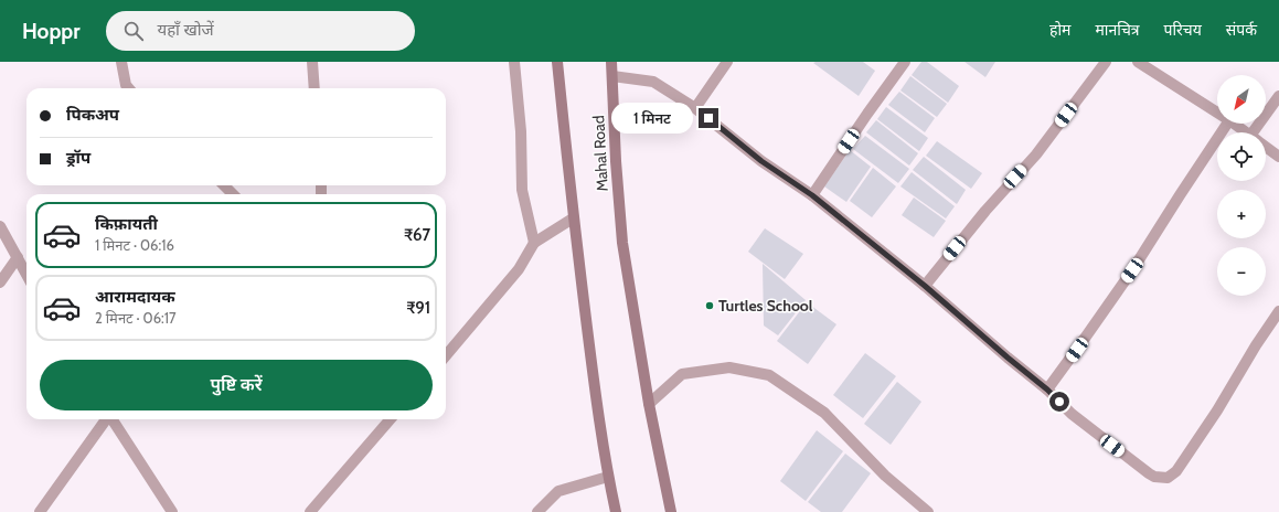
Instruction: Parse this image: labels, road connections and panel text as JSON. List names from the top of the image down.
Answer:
{
  "streets": {
    "main road": ["Mahal Road"]
  },
  "places": ["Turtles School"],
  "north": "bottom left",
  "page": {
    "header": "Hoppr",
    "search": "यहाँ खोजें",
    "nav": [
      "होम",
      "मानचित्र",
      "परिचय",
      "संपर्क"
    ],
    "map_buttons": ["+", "−"],
    "banner": ["पिकअप", "ड्रॉप"],
    "bubble": "1 मिनट",
    "list": [
      {
        "name": "किफ़ायती",
        "note": "1 मिनट · 06:16",
        "value": "₹67"
      },
      {
        "name": "आरामदायक",
        "note": "2 मिनट · 06:17",
        "value": "₹91"
      }
    ],
    "buttons": "पुष्टि करें"
  }
}
